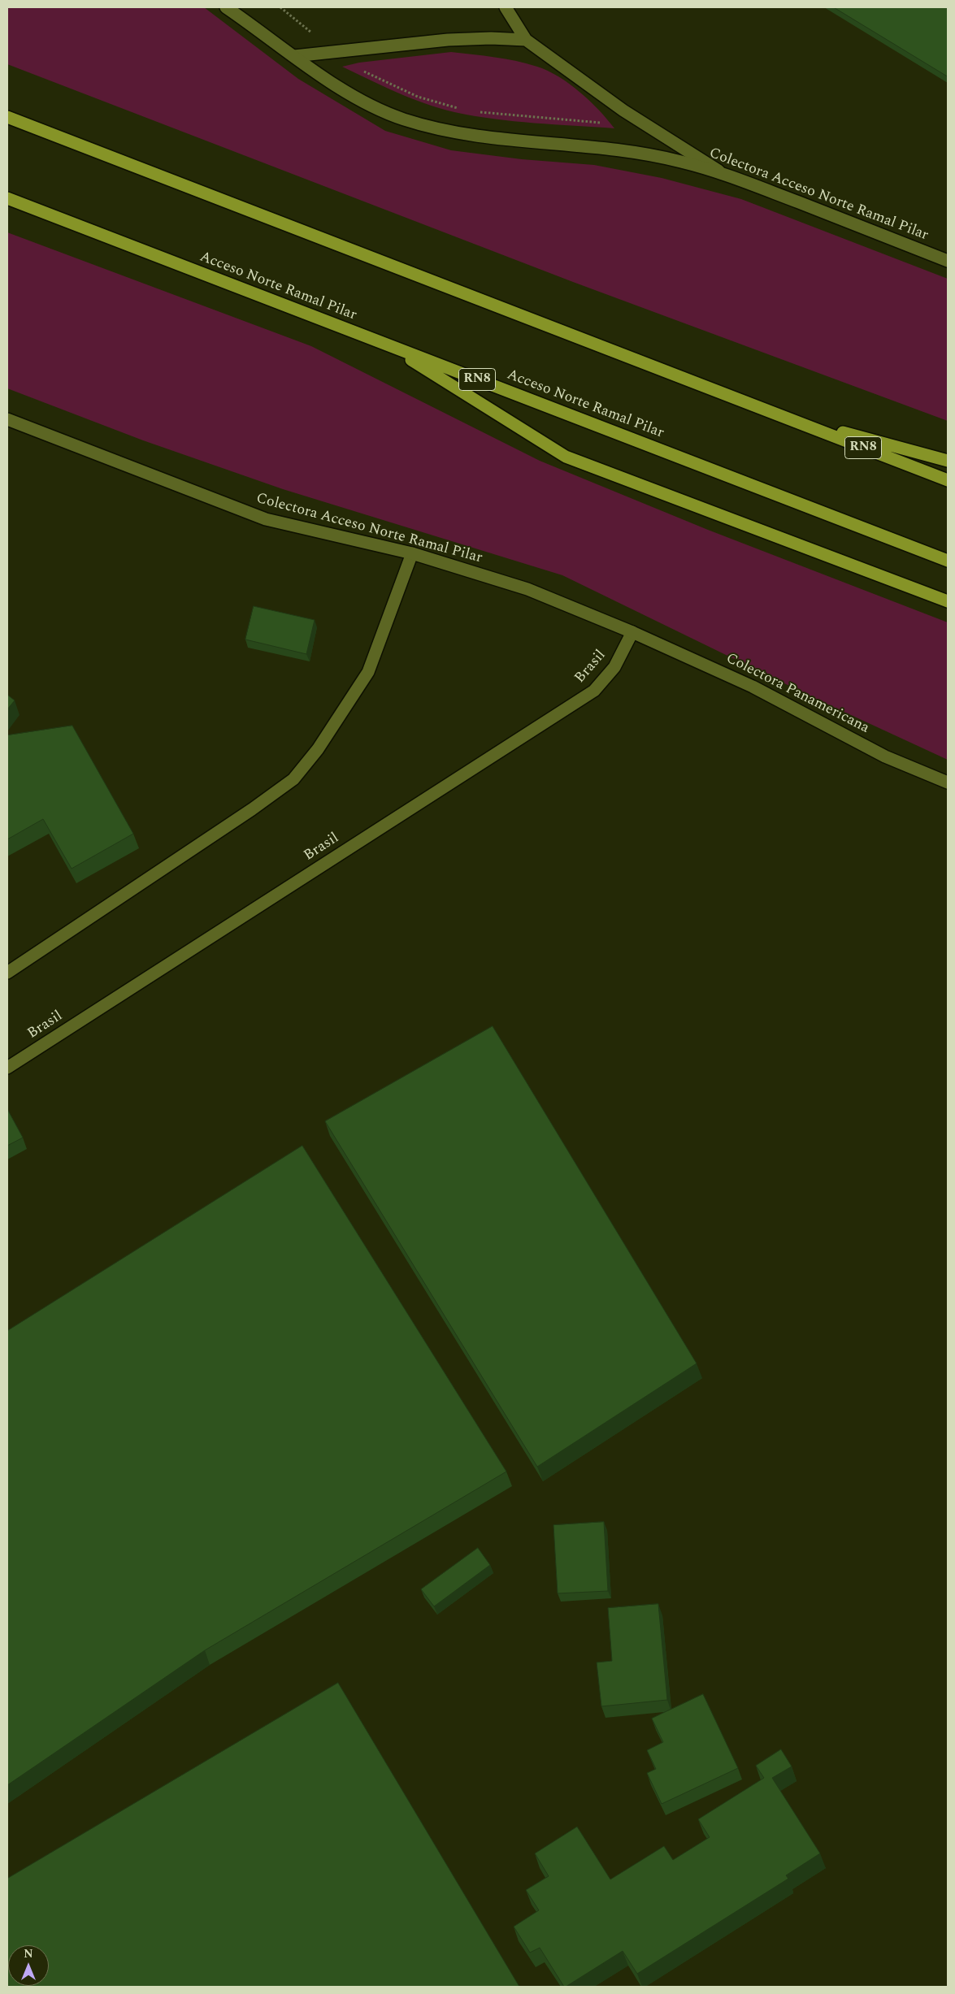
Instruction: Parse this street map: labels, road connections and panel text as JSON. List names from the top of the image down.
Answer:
{
  "streets": {
    "highway": ["Acceso Norte Ramal Pilar", "RN8"],
    "street": ["Colectora Acceso Norte Ramal Pilar", "Brasil", "Colectora Panamericana"]
  },
  "crossings": [
    ["Colectora Acceso Norte Ramal Pilar", "Brasil"],
    ["Colectora Acceso Norte Ramal Pilar", "Colectora Panamericana"],
    ["Brasil", "Colectora Panamericana"]
  ],
  "north": "top"
}
